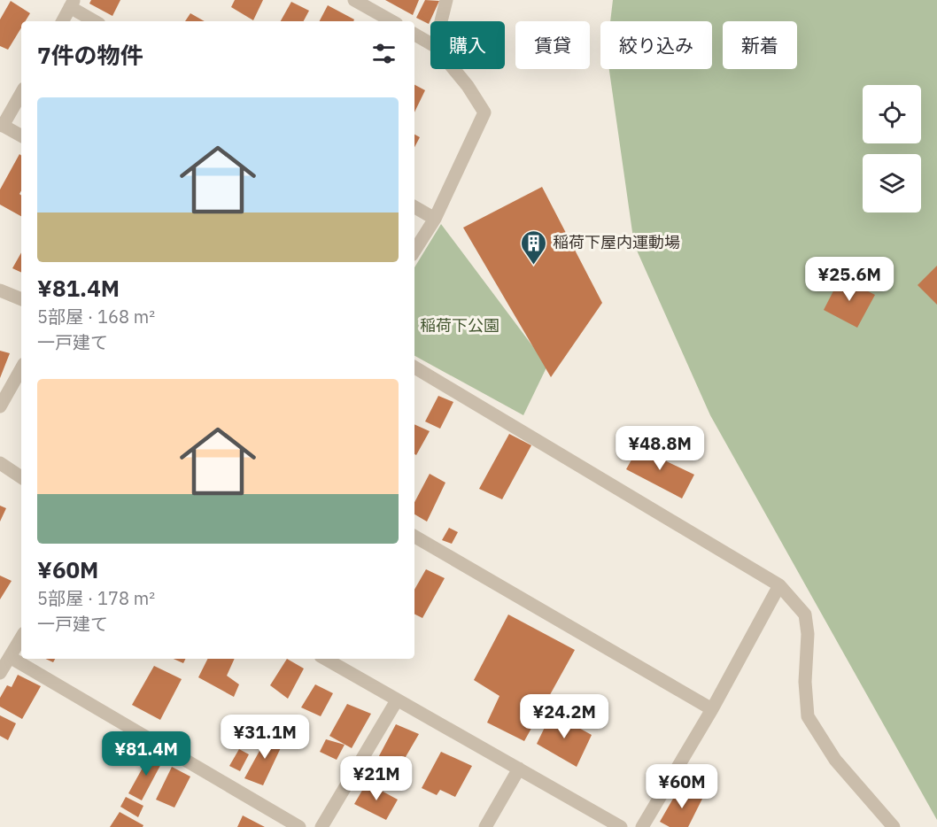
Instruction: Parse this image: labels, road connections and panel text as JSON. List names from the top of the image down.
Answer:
{
  "parks": ["稲荷下公園"],
  "places": {
    "building": ["稲荷下屋内運動場"]
  },
  "page": {
    "chip": [
      "購入",
      "賃貸",
      "絞り込み",
      "新着"
    ],
    "heading": "7件の物件",
    "list": [
      {
        "name": "¥81.4M",
        "note": "5部屋 · 168 m² · 一戸建て"
      },
      {
        "name": "¥60M",
        "note": "5部屋 · 178 m² · 一戸建て"
      }
    ],
    "price": [
      "¥25.6M",
      "¥48.8M",
      "¥24.2M",
      "¥31.1M",
      "¥81.4M",
      "¥21M",
      "¥60M"
    ]
  }
}
